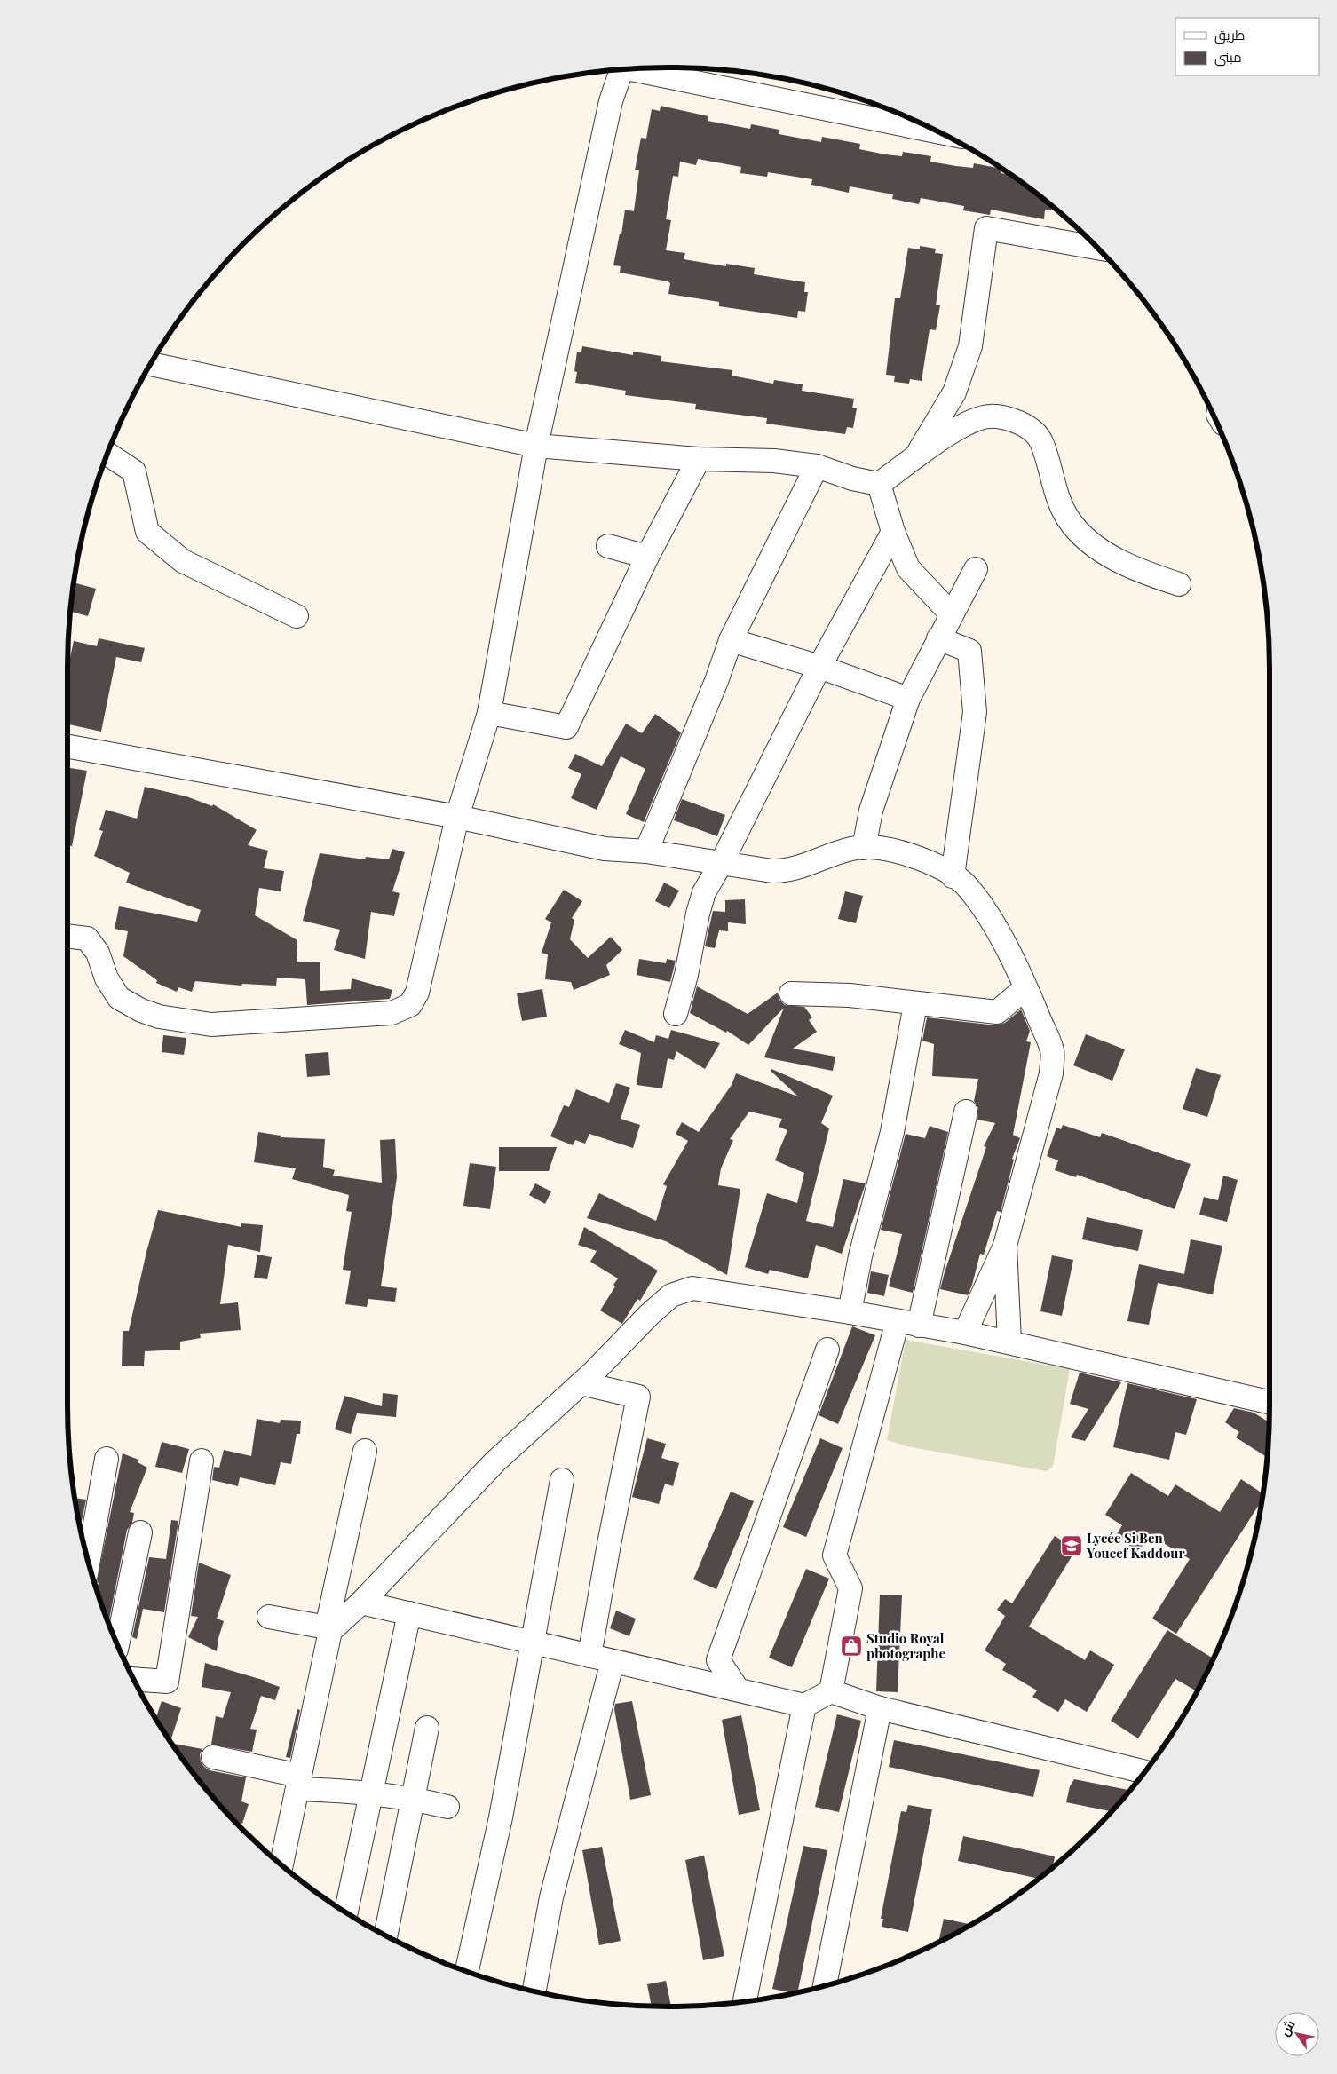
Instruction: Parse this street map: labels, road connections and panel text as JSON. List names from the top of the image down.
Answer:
{
  "places": {
    "school or university": ["Lycée Si Ben Youcef Kaddour"],
    "shop": ["Studio Royal photographe"]
  },
  "legend": ["طريق", "مبنى"],
  "north": "top left"
}
